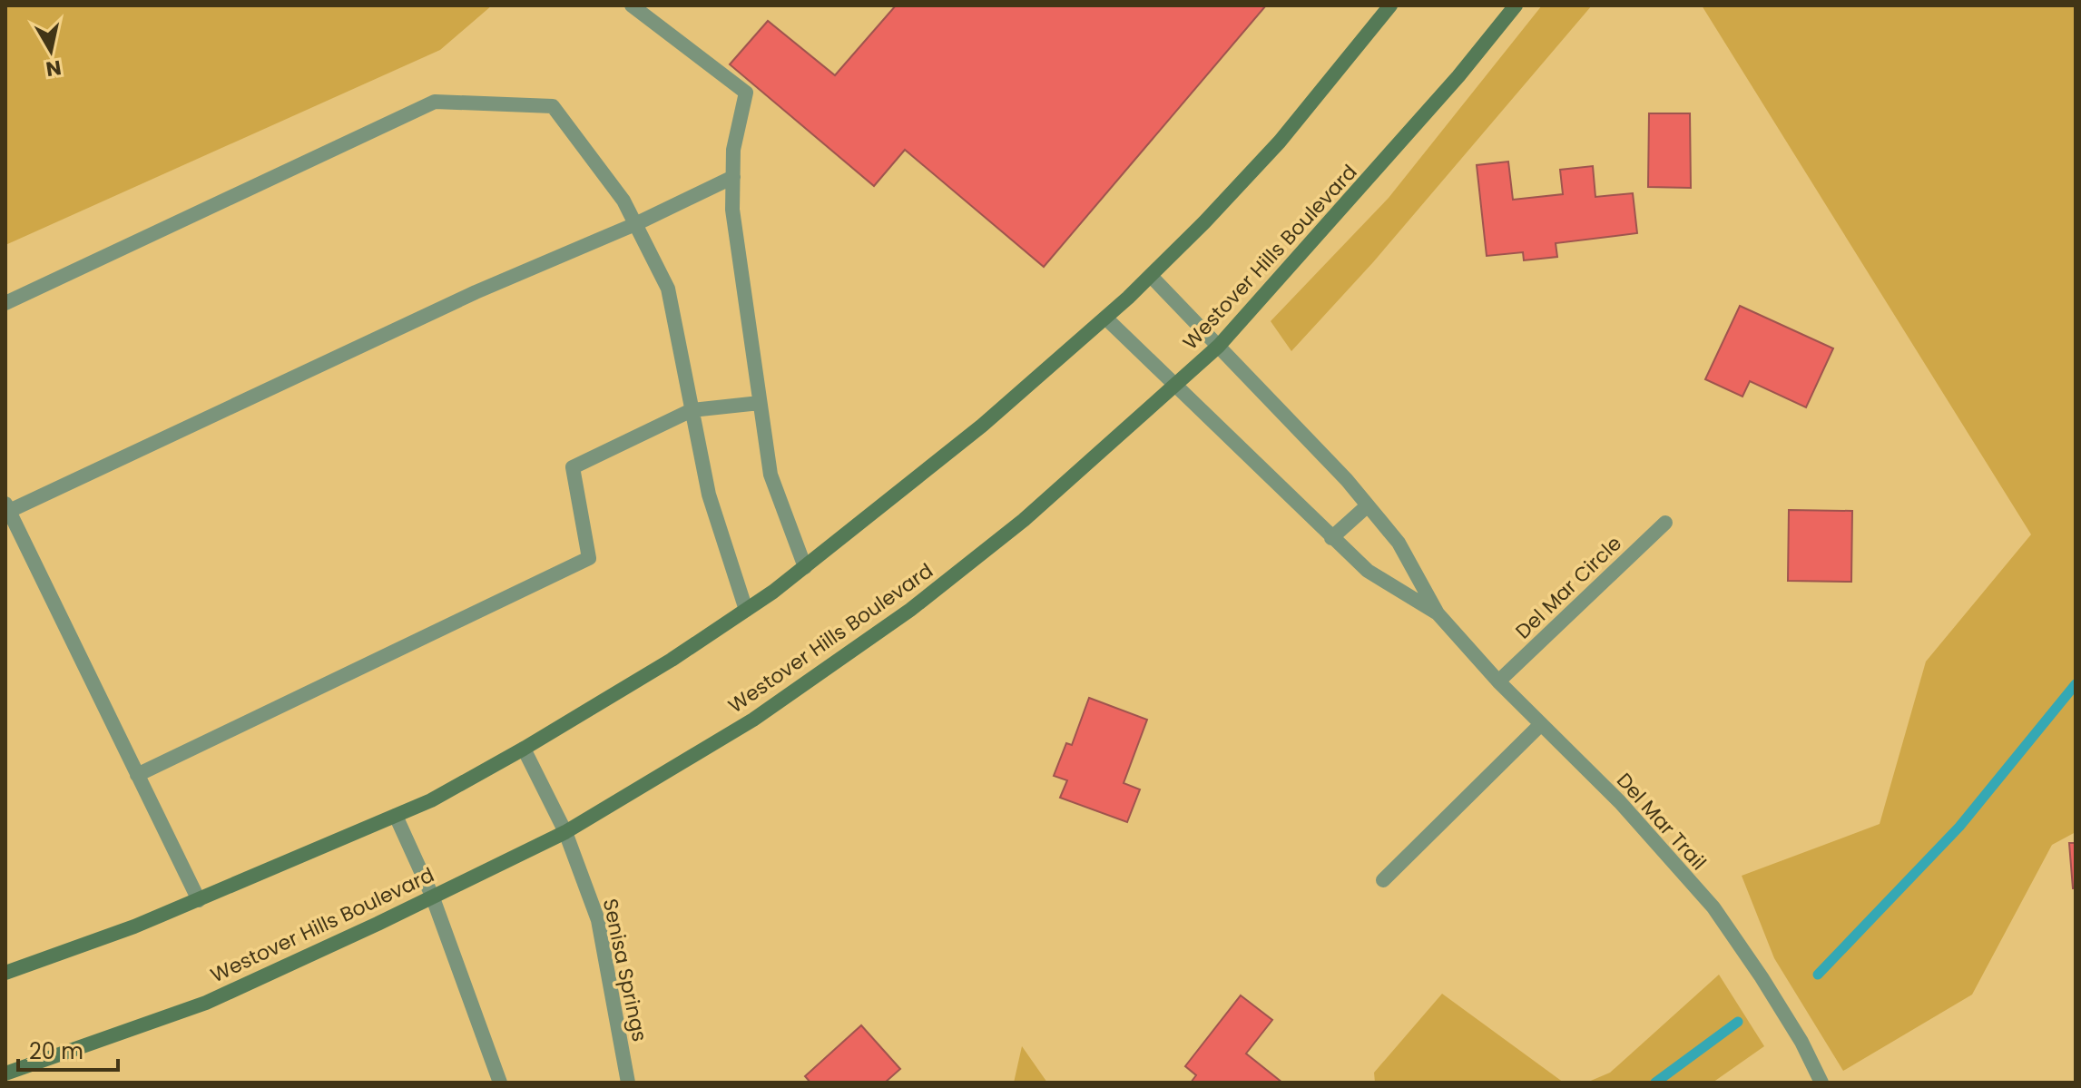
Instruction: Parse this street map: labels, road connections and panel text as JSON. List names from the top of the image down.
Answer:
{
  "streets": {
    "main road": ["Westover Hills Boulevard"],
    "street": ["Del Mar Circle", "Del Mar Trail", "Senisa Springs"]
  },
  "crossings": [
    ["Westover Hills Boulevard", "Del Mar Trail"],
    ["Westover Hills Boulevard", "Senisa Springs"],
    ["Del Mar Circle", "Del Mar Trail"]
  ],
  "scale_bar": "20 m",
  "north": "bottom"
}
